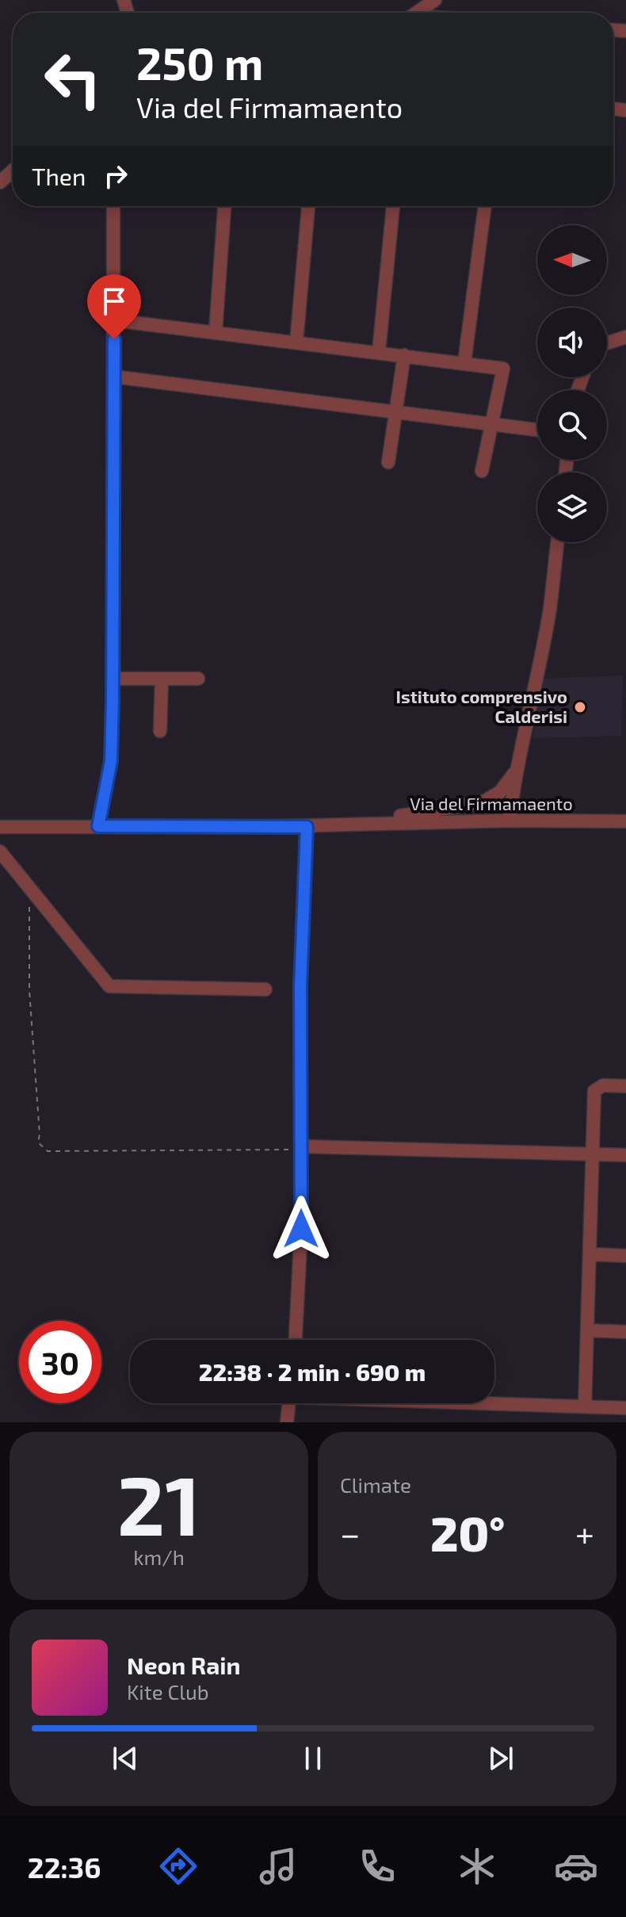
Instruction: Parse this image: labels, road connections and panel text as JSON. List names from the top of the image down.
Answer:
{
  "streets": {
    "street": ["Via del Firmamaento"]
  },
  "places": ["Istituto comprensivo Calderisi"],
  "north": "left",
  "page": {
    "turn": ["250 m", "Via del Firmamaento"],
    "then": "Then",
    "limit": "30",
    "trip": "22:38 · 2 min · 690 m",
    "tile": [
      ["21", "km/h"],
      "Climate"
    ],
    "heat": ["−", "20°", "+"],
    "song": ["Neon Rain", "Kite Club"],
    "tabs": "22:36"
  }
}
